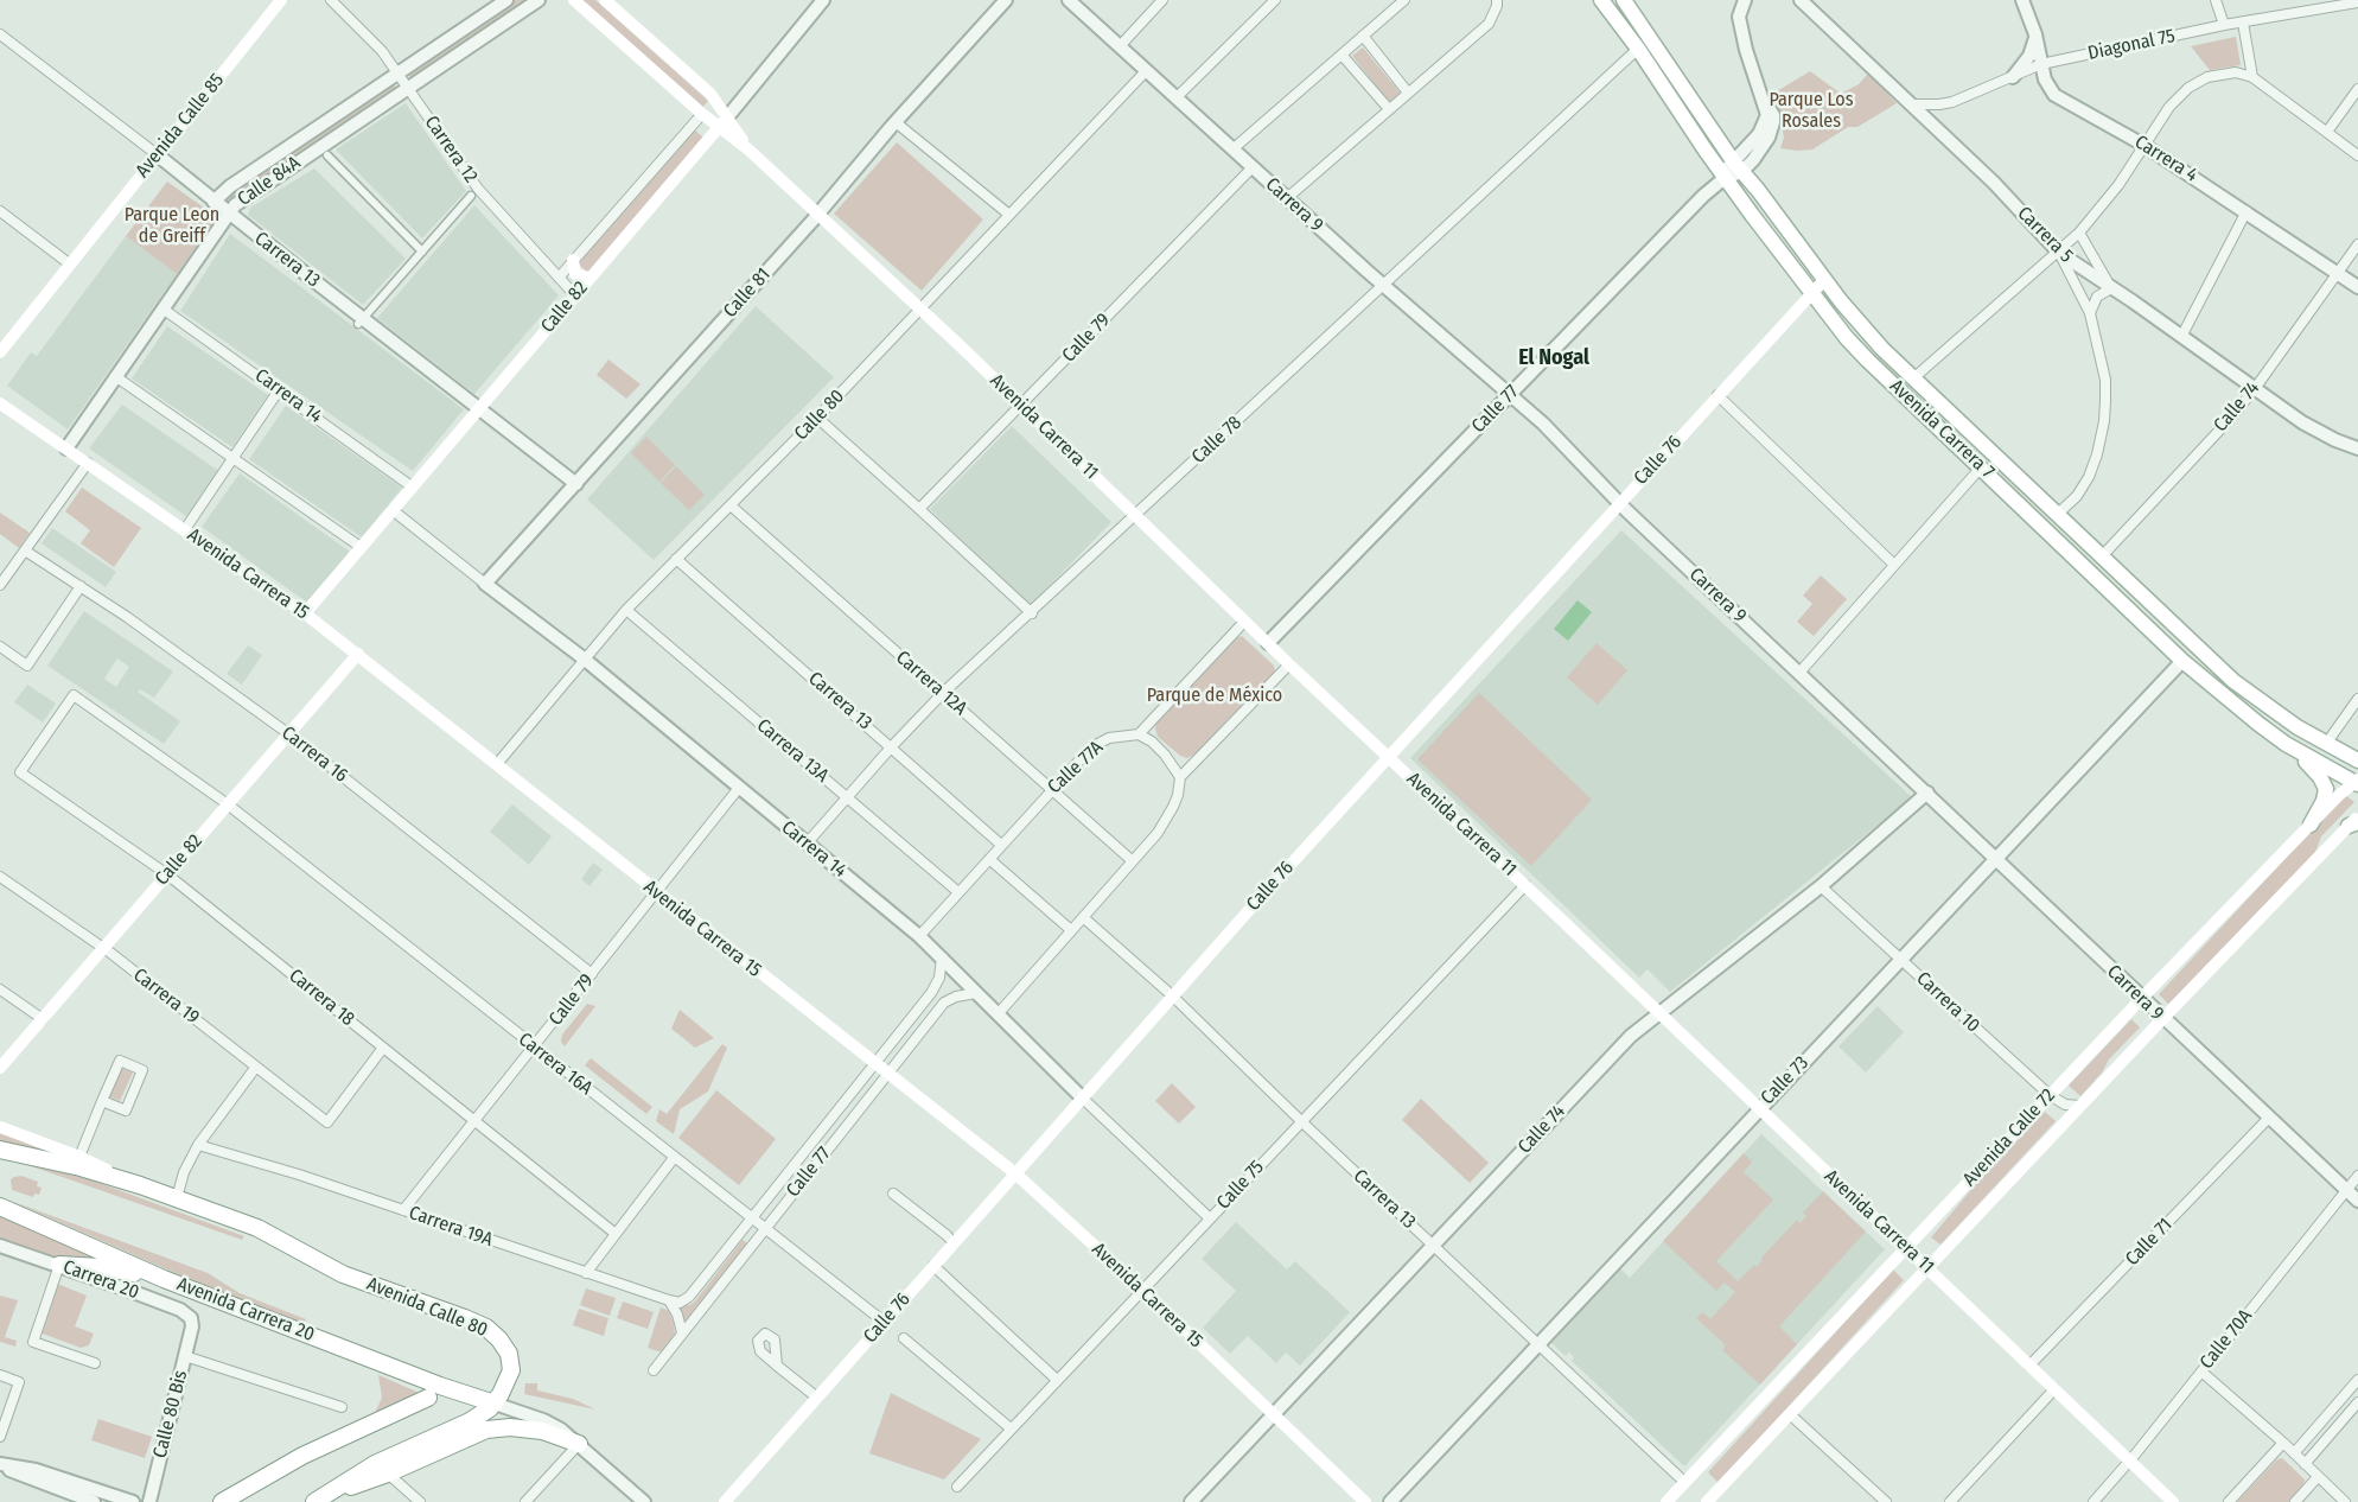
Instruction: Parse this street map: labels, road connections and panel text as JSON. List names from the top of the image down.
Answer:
{
  "streets": {
    "highway": ["Avenida Calle 80", "Avenida Carrera 20"],
    "main road": [
      "Avenida Calle 85",
      "Calle 82",
      "Avenida Carrera 11",
      "Avenida Carrera 7",
      "Calle 76",
      "Avenida Carrera 15",
      "Avenida Calle 72"
    ],
    "street": [
      "Diagonal 75",
      "Carrera 12",
      "Carrera 4",
      "Calle 84A",
      "Carrera 9",
      "Carrera 5",
      "Carrera 13",
      "Calle 81",
      "Calle 79",
      "Carrera 14",
      "Calle 74",
      "Calle 77",
      "Calle 80",
      "Calle 78",
      "Carrera 12A",
      "Carrera 13A",
      "Carrera 16",
      "Calle 77A",
      "Carrera 19",
      "Carrera 18",
      "Carrera 10",
      "Carrera 16A",
      "Calle 73",
      "Calle 75",
      "Carrera 19A",
      "Calle 71",
      "Carrera 20",
      "Calle 70A",
      "Calle 80 Bis"
    ]
  },
  "crossings": [
    ["Diagonal 75", "Carrera 4"],
    ["Diagonal 75", "Carrera 5"],
    ["Avenida Calle 85", "Carrera 13"],
    ["Carrera 12", "Calle 84A"],
    ["Carrera 12", "Calle 82"],
    ["Carrera 4", "Calle 74"],
    ["Calle 84A", "Carrera 13"],
    ["Calle 84A", "Carrera 14"],
    ["Calle 84A", "Avenida Carrera 15"],
    ["Carrera 9", "Calle 79"],
    ["Carrera 9", "Calle 74"],
    ["Carrera 9", "Calle 77"],
    ["Carrera 9", "Calle 80"],
    ["Carrera 9", "Calle 78"],
    ["Carrera 9", "Calle 76"],
    ["Carrera 9", "Calle 73"],
    ["Carrera 9", "Avenida Calle 72"],
    ["Carrera 9", "Calle 71"],
    ["Carrera 9", "Calle 70A"],
    ["Carrera 5", "Calle 74"],
    ["Carrera 13", "Calle 81"],
    ["Carrera 13", "Calle 82"],
    ["Carrera 13", "Calle 74"],
    ["Carrera 13", "Calle 80"],
    ["Carrera 13", "Calle 78"],
    ["Carrera 13", "Calle 76"],
    ["Carrera 13", "Calle 77A"],
    ["Carrera 13", "Calle 73"],
    ["Carrera 13", "Avenida Calle 72"],
    ["Carrera 13", "Calle 75"],
    ["Calle 81", "Carrera 14"],
    ["Calle 81", "Avenida Carrera 11"],
    ["Calle 82", "Carrera 14"],
    ["Calle 82", "Avenida Carrera 11"],
    ["Calle 82", "Avenida Carrera 15"],
    ["Calle 82", "Carrera 16"],
    ["Calle 82", "Carrera 19"],
    ["Calle 82", "Carrera 18"],
    ["Calle 82", "Carrera 16A"],
    ["Calle 79", "Carrera 14"],
    ["Calle 79", "Avenida Carrera 11"],
    ["Calle 79", "Avenida Carrera 15"],
    ["Calle 79", "Carrera 16"],
    ["Calle 79", "Carrera 18"],
    ["Calle 79", "Carrera 16A"],
    ["Calle 79", "Carrera 19A"],
    ["Carrera 14", "Calle 77"],
    ["Carrera 14", "Calle 80"],
    ["Carrera 14", "Calle 78"],
    ["Carrera 14", "Calle 76"],
    ["Carrera 14", "Calle 77A"],
    ["Carrera 14", "Calle 75"],
    ["Calle 74", "Avenida Carrera 11"],
    ["Calle 74", "Avenida Carrera 7"],
    ["Calle 74", "Avenida Carrera 15"],
    ["Calle 74", "Carrera 10"],
    ["Calle 77", "Avenida Carrera 11"],
    ["Calle 77", "Avenida Carrera 7"],
    ["Calle 77", "Avenida Carrera 15"],
    ["Calle 77", "Carrera 16A"],
    ["Calle 77", "Carrera 19A"],
    ["Calle 80", "Avenida Carrera 11"],
    ["Calle 80", "Avenida Carrera 15"],
    ["Calle 80", "Carrera 12A"],
    ["Calle 80", "Carrera 13A"],
    ["Avenida Carrera 11", "Calle 78"],
    ["Avenida Carrera 11", "Calle 76"],
    ["Avenida Carrera 11", "Calle 73"],
    ["Avenida Carrera 11", "Avenida Calle 72"],
    ["Avenida Carrera 11", "Calle 75"],
    ["Avenida Carrera 11", "Calle 71"],
    ["Avenida Carrera 11", "Calle 70A"],
    ["Avenida Carrera 7", "Calle 78"],
    ["Avenida Carrera 7", "Calle 76"],
    ["Avenida Carrera 7", "Calle 73"],
    ["Avenida Carrera 7", "Avenida Calle 72"],
    ["Calle 78", "Carrera 12A"],
    ["Calle 78", "Carrera 13A"],
    ["Calle 76", "Avenida Carrera 15"],
    ["Calle 76", "Carrera 16A"],
    ["Avenida Carrera 15", "Calle 75"],
    ["Carrera 12A", "Calle 77A"],
    ["Carrera 13A", "Calle 77A"],
    ["Carrera 19", "Carrera 18"],
    ["Carrera 18", "Carrera 16A"],
    ["Carrera 10", "Calle 73"],
    ["Carrera 10", "Avenida Calle 72"],
    ["Carrera 20", "Calle 80 Bis"],
    ["Avenida Calle 80", "Avenida Carrera 20"]
  ],
  "districts": ["El Nogal"],
  "parks": ["Parque Los Rosales", "Parque Leon de Greiff", "Parque de México"]
}
